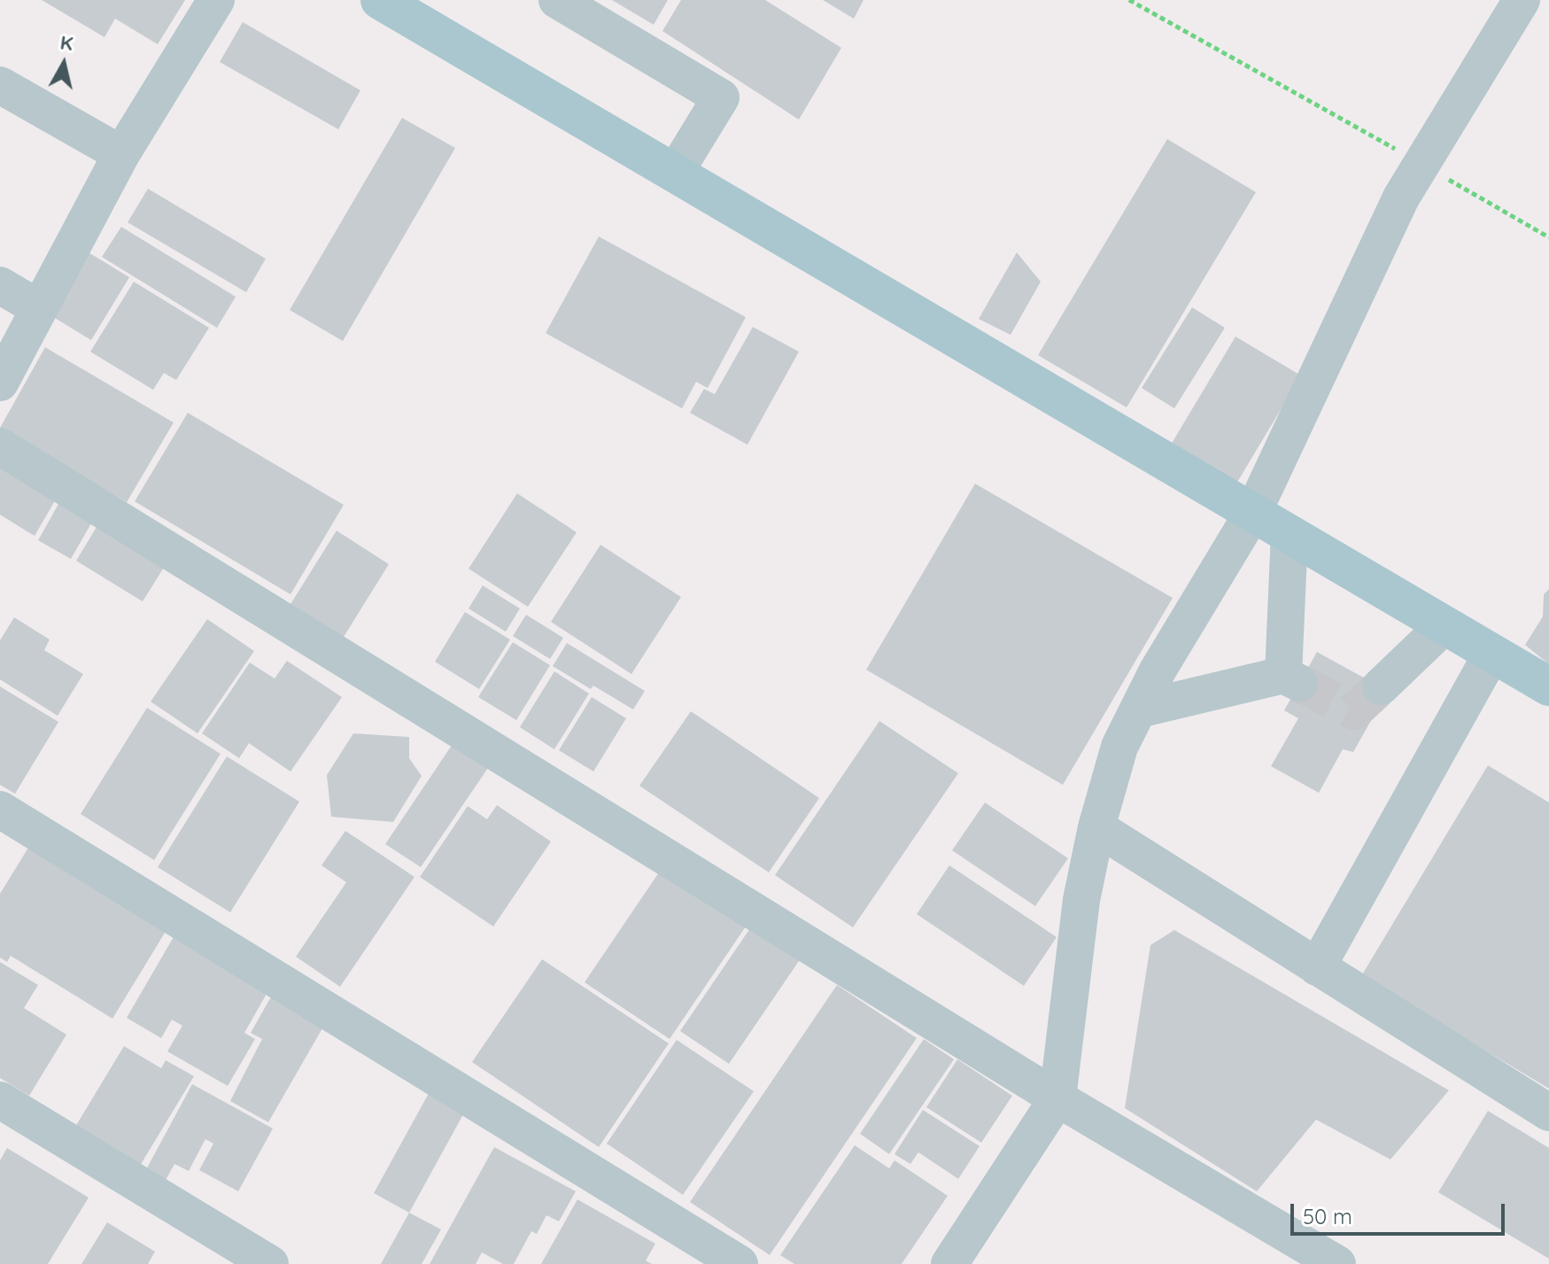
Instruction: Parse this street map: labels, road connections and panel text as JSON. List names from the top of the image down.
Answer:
{
  "scale_bar": "50 m",
  "north": "top"
}
